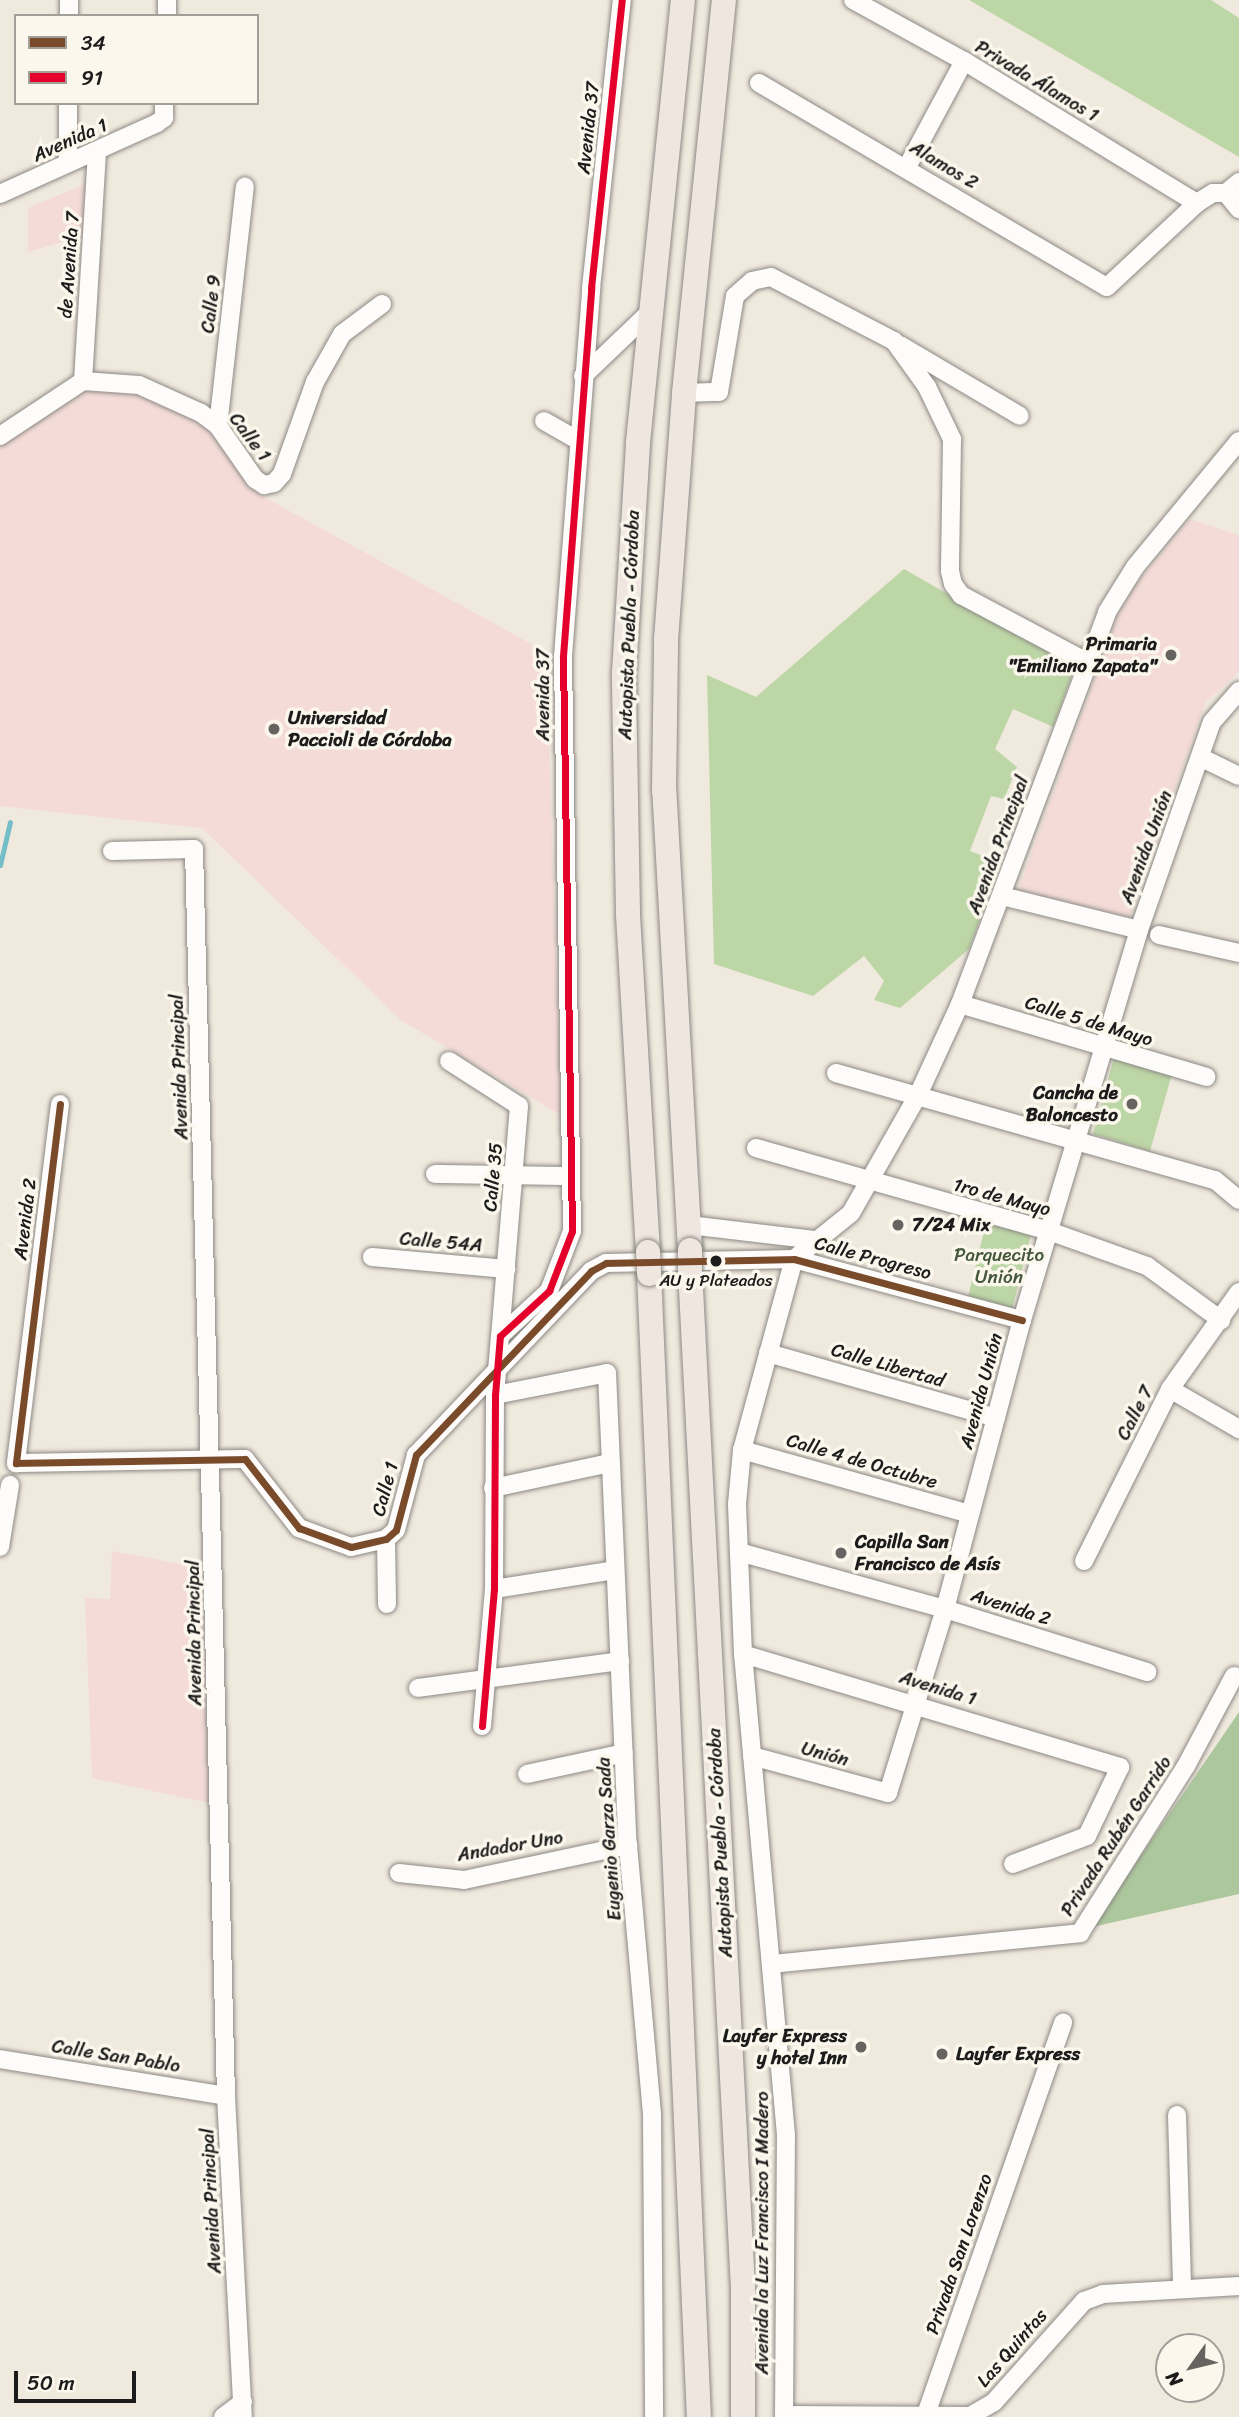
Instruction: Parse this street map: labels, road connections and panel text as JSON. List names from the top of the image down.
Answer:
{
  "streets": {
    "highway": ["Autopista Puebla - Córdoba"],
    "street": [
      "Privada Álamos 1",
      "Avenida 37",
      "Avenida 1",
      "Alamos 2",
      "de Avenida 7",
      "Calle 9",
      "Calle 1",
      "Avenida Principal",
      "Avenida Unión",
      "Calle 5 de Mayo",
      "Calle 35",
      "1ro de Mayo",
      "Avenida 2",
      "Calle 54A",
      "Calle Progreso",
      "Calle Libertad",
      "Calle 7",
      "Calle 4 de Octubre",
      "Unión",
      "Privada Rubén Garrido",
      "Eugenio Garza Sada",
      "Andador Uno",
      "Calle San Pablo",
      "Avenida la Luz Francisco I Madero",
      "Privada San Lorenzo",
      "Las Quintas"
    ]
  },
  "crossings": [
    ["Privada Álamos 1", "Alamos 2"],
    ["Avenida 37", "Calle 35"],
    ["Avenida 1", "de Avenida 7"],
    ["Avenida 1", "Avenida Unión"],
    ["Avenida 1", "Avenida la Luz Francisco I Madero"],
    ["de Avenida 7", "Calle 1"],
    ["Calle 9", "Calle 1"],
    ["Calle 1", "Avenida Principal"],
    ["Calle 1", "Avenida 2"],
    ["Calle 1", "Calle Progreso"],
    ["Calle 1", "Avenida la Luz Francisco I Madero"],
    ["Avenida Principal", "Calle 5 de Mayo"],
    ["Avenida Principal", "1ro de Mayo"],
    ["Avenida Principal", "Calle Progreso"],
    ["Avenida Principal", "Calle San Pablo"],
    ["Avenida Principal", "Avenida la Luz Francisco I Madero"],
    ["Avenida Unión", "Calle 5 de Mayo"],
    ["Avenida Unión", "1ro de Mayo"],
    ["Avenida Unión", "Avenida 2"],
    ["Avenida Unión", "Calle Progreso"],
    ["Avenida Unión", "Calle Libertad"],
    ["Avenida Unión", "Calle 4 de Octubre"],
    ["Avenida Unión", "Unión"],
    ["Calle 35", "Calle 54A"],
    ["1ro de Mayo", "Calle 7"],
    ["Avenida 2", "Avenida la Luz Francisco I Madero"],
    ["Calle Progreso", "Avenida la Luz Francisco I Madero"],
    ["Calle Libertad", "Avenida la Luz Francisco I Madero"],
    ["Calle 4 de Octubre", "Avenida la Luz Francisco I Madero"],
    ["Unión", "Avenida la Luz Francisco I Madero"],
    ["Privada Rubén Garrido", "Avenida la Luz Francisco I Madero"],
    ["Eugenio Garza Sada", "Andador Uno"],
    ["Avenida la Luz Francisco I Madero", "Las Quintas"],
    ["Privada San Lorenzo", "Las Quintas"]
  ],
  "parks": ["Parquecito Unión"],
  "places": [
    "Primaria \"Emiliano Zapata\"",
    "Universidad Paccioli de Córdoba",
    "Cancha de Baloncesto",
    "7/24 Mix",
    "AU y Plateados",
    "Capilla San Francisco de Asís",
    "Layfer Express y hotel Inn",
    "Layfer Express"
  ],
  "lines": ["transit line 91", "transit line 34"],
  "legend": ["34", "91"],
  "scale_bar": "50 m",
  "north": "bottom left"
}
